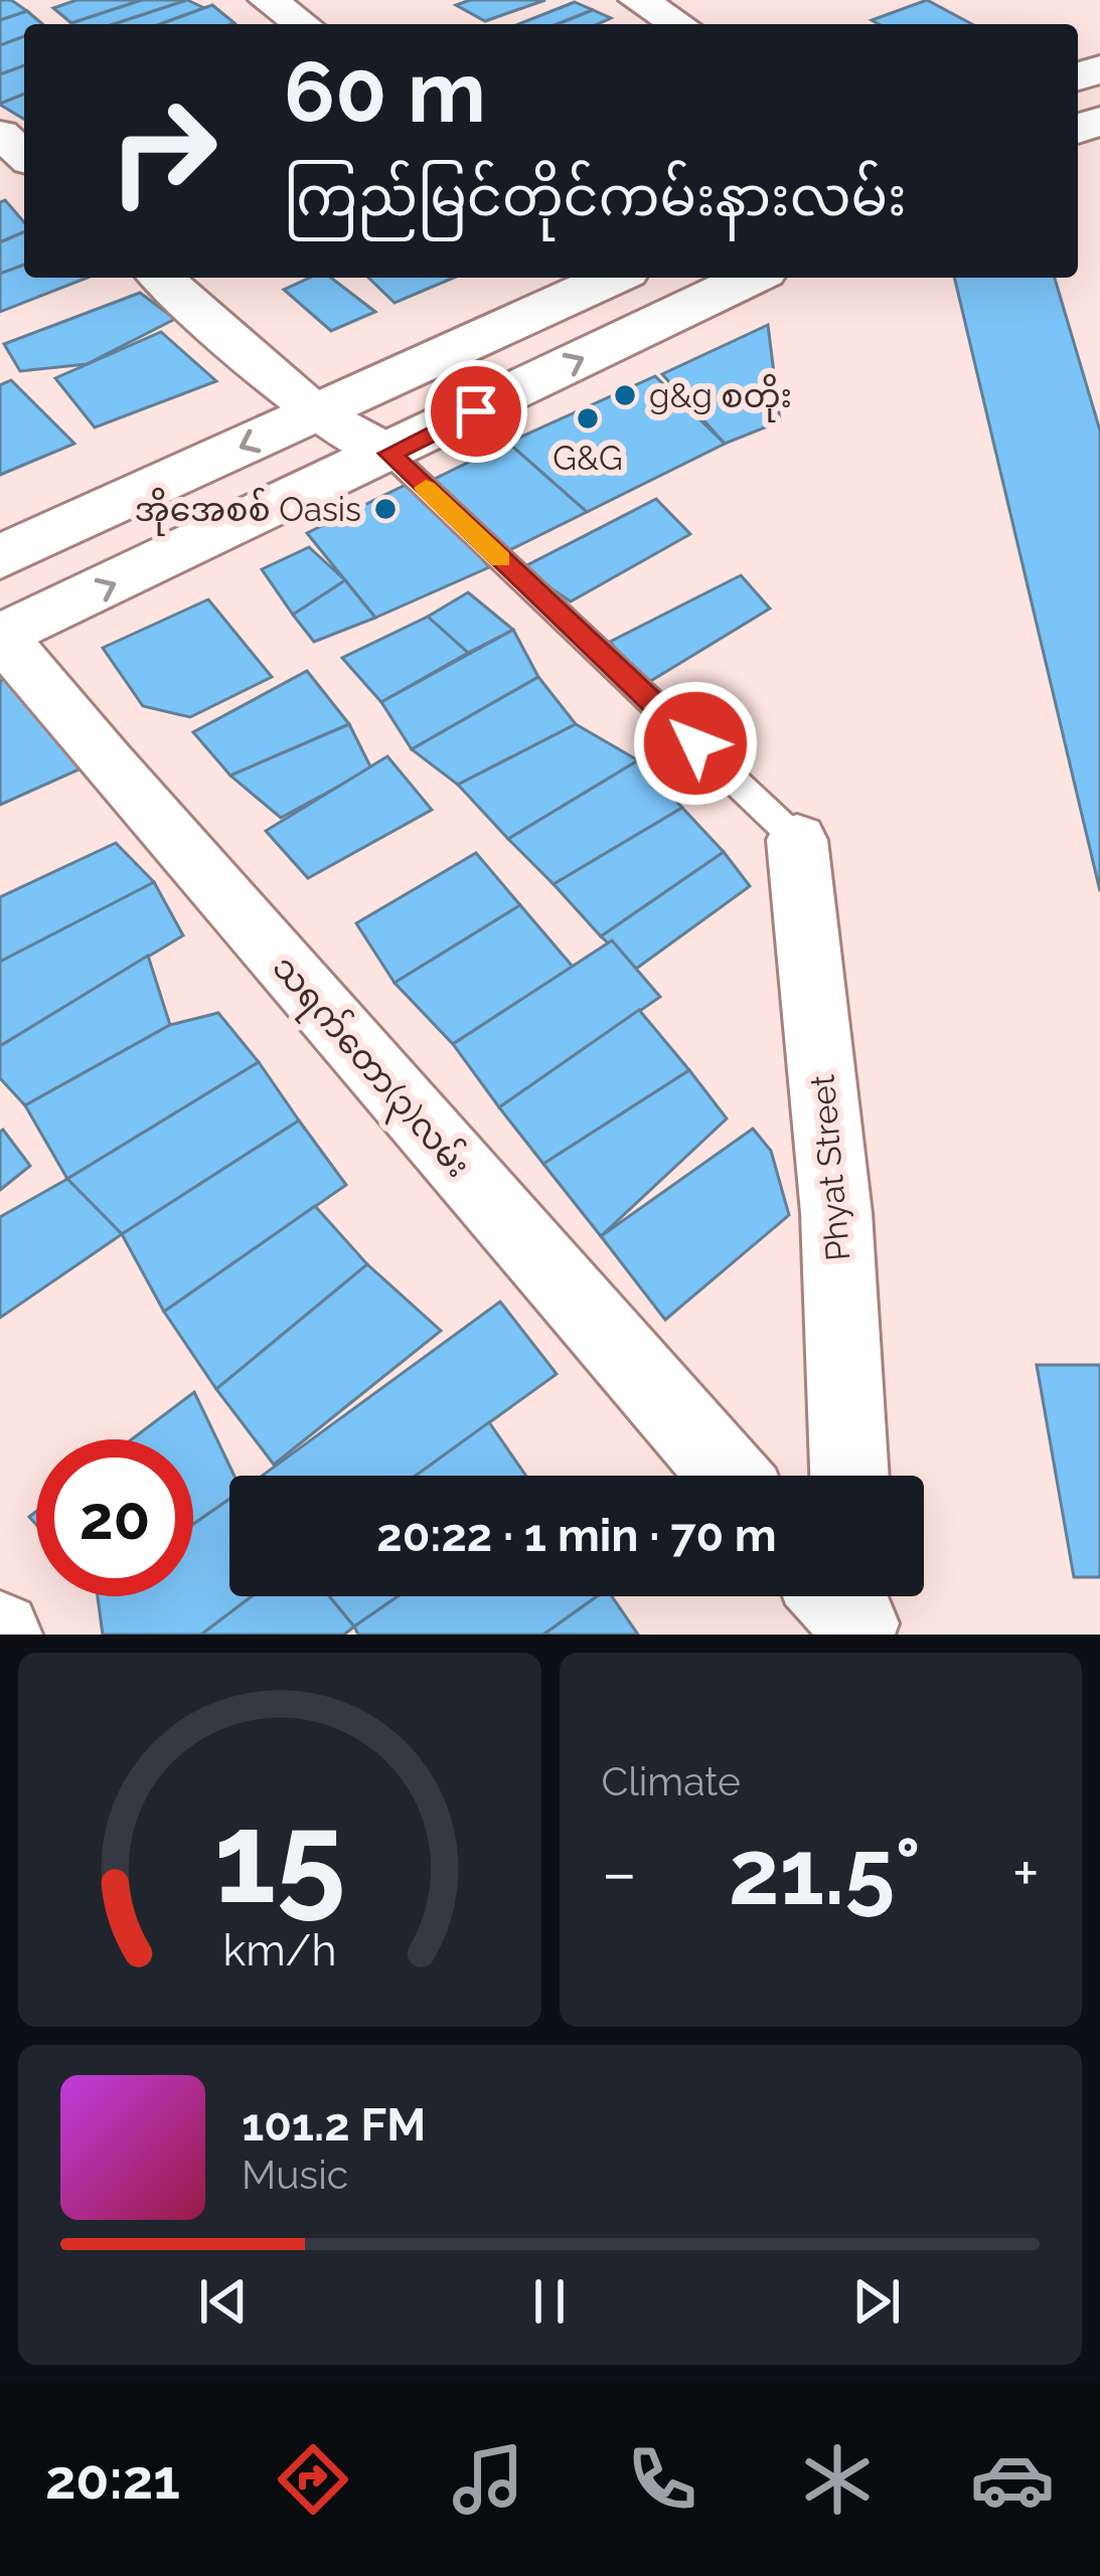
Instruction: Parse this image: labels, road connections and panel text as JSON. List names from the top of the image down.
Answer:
{
  "streets": {
    "street": ["သရက်တော(၃)လမ်း", "Phyat Street"]
  },
  "places": ["g&g စတိုး", "G&G", "အိုအေစစ် Oasis"],
  "page": {
    "turn": ["60 m", "ကြည်မြင်တိုင်ကမ်းနားလမ်း"],
    "limit": "20",
    "trip": "20:22 · 1 min · 70 m",
    "tile": "Climate",
    "heat": ["−", "21.5°", "+"],
    "song": ["101.2 FM", "Music"],
    "tabs": "20:21",
    "gauge": ["15", "km/h"]
  }
}
